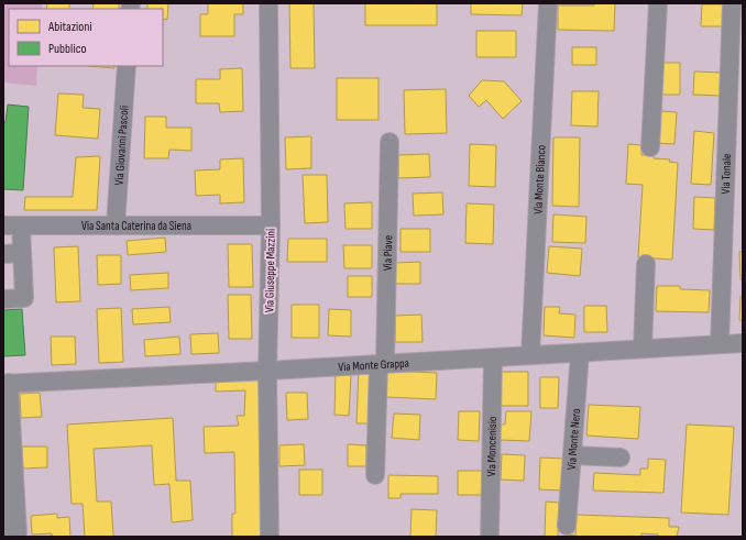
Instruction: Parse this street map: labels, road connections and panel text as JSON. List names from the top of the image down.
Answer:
{
  "streets": {
    "street": [
      "Via Giovanni Pascoli",
      "Via Tonale",
      "Via Monte Bianco",
      "Via Santa Caterina da Siena",
      "Via Piave",
      "Via Giuseppe Mazzini",
      "Via Monte Grappa",
      "Via Monte Nero",
      "Via Moncenisio"
    ]
  },
  "crossings": [
    ["Via Giovanni Pascoli", "Via Santa Caterina da Siena"],
    ["Via Tonale", "Via Monte Grappa"],
    ["Via Monte Bianco", "Via Monte Grappa"],
    ["Via Santa Caterina da Siena", "Via Giuseppe Mazzini"],
    ["Via Piave", "Via Monte Grappa"],
    ["Via Giuseppe Mazzini", "Via Monte Grappa"],
    ["Via Monte Grappa", "Via Monte Nero"],
    ["Via Monte Grappa", "Via Moncenisio"]
  ],
  "legend": ["Abitazioni", "Pubblico"]
}
